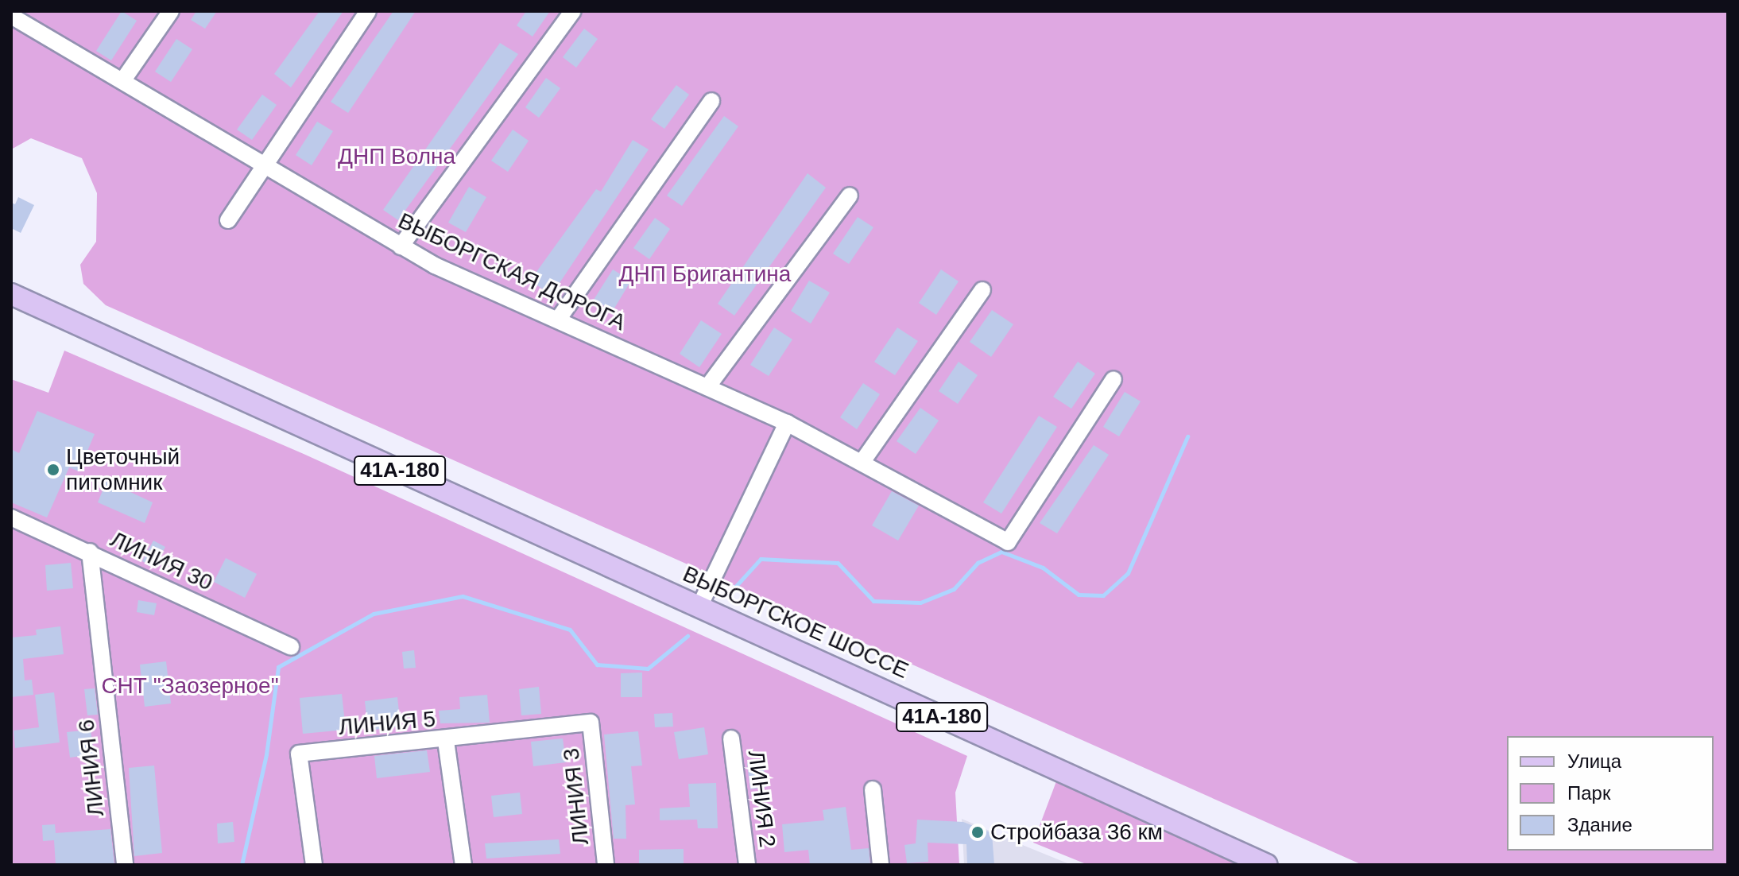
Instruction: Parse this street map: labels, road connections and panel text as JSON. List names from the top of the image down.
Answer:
{
  "streets": {
    "main road": ["41А-180", "ВЫБОРГСКОЕ ШОССЕ"],
    "street": [
      "ВЫБОРГСКАЯ ДОРОГА",
      "ЛИНИЯ 30",
      "ЛИНИЯ 5",
      "ЛИНИЯ 6",
      "ЛИНИЯ 3",
      "ЛИНИЯ 2"
    ]
  },
  "crossings": [
    ["ЛИНИЯ 30", "ЛИНИЯ 6"],
    ["ЛИНИЯ 5", "ЛИНИЯ 3"]
  ],
  "parks": ["ДНП Волна", "ДНП Бригантина", "СНТ \"Заозерное\""],
  "places": ["Цветочный питомник", "Стройбаза 36 км"],
  "legend": ["Улица", "Парк", "Здание"]
}
